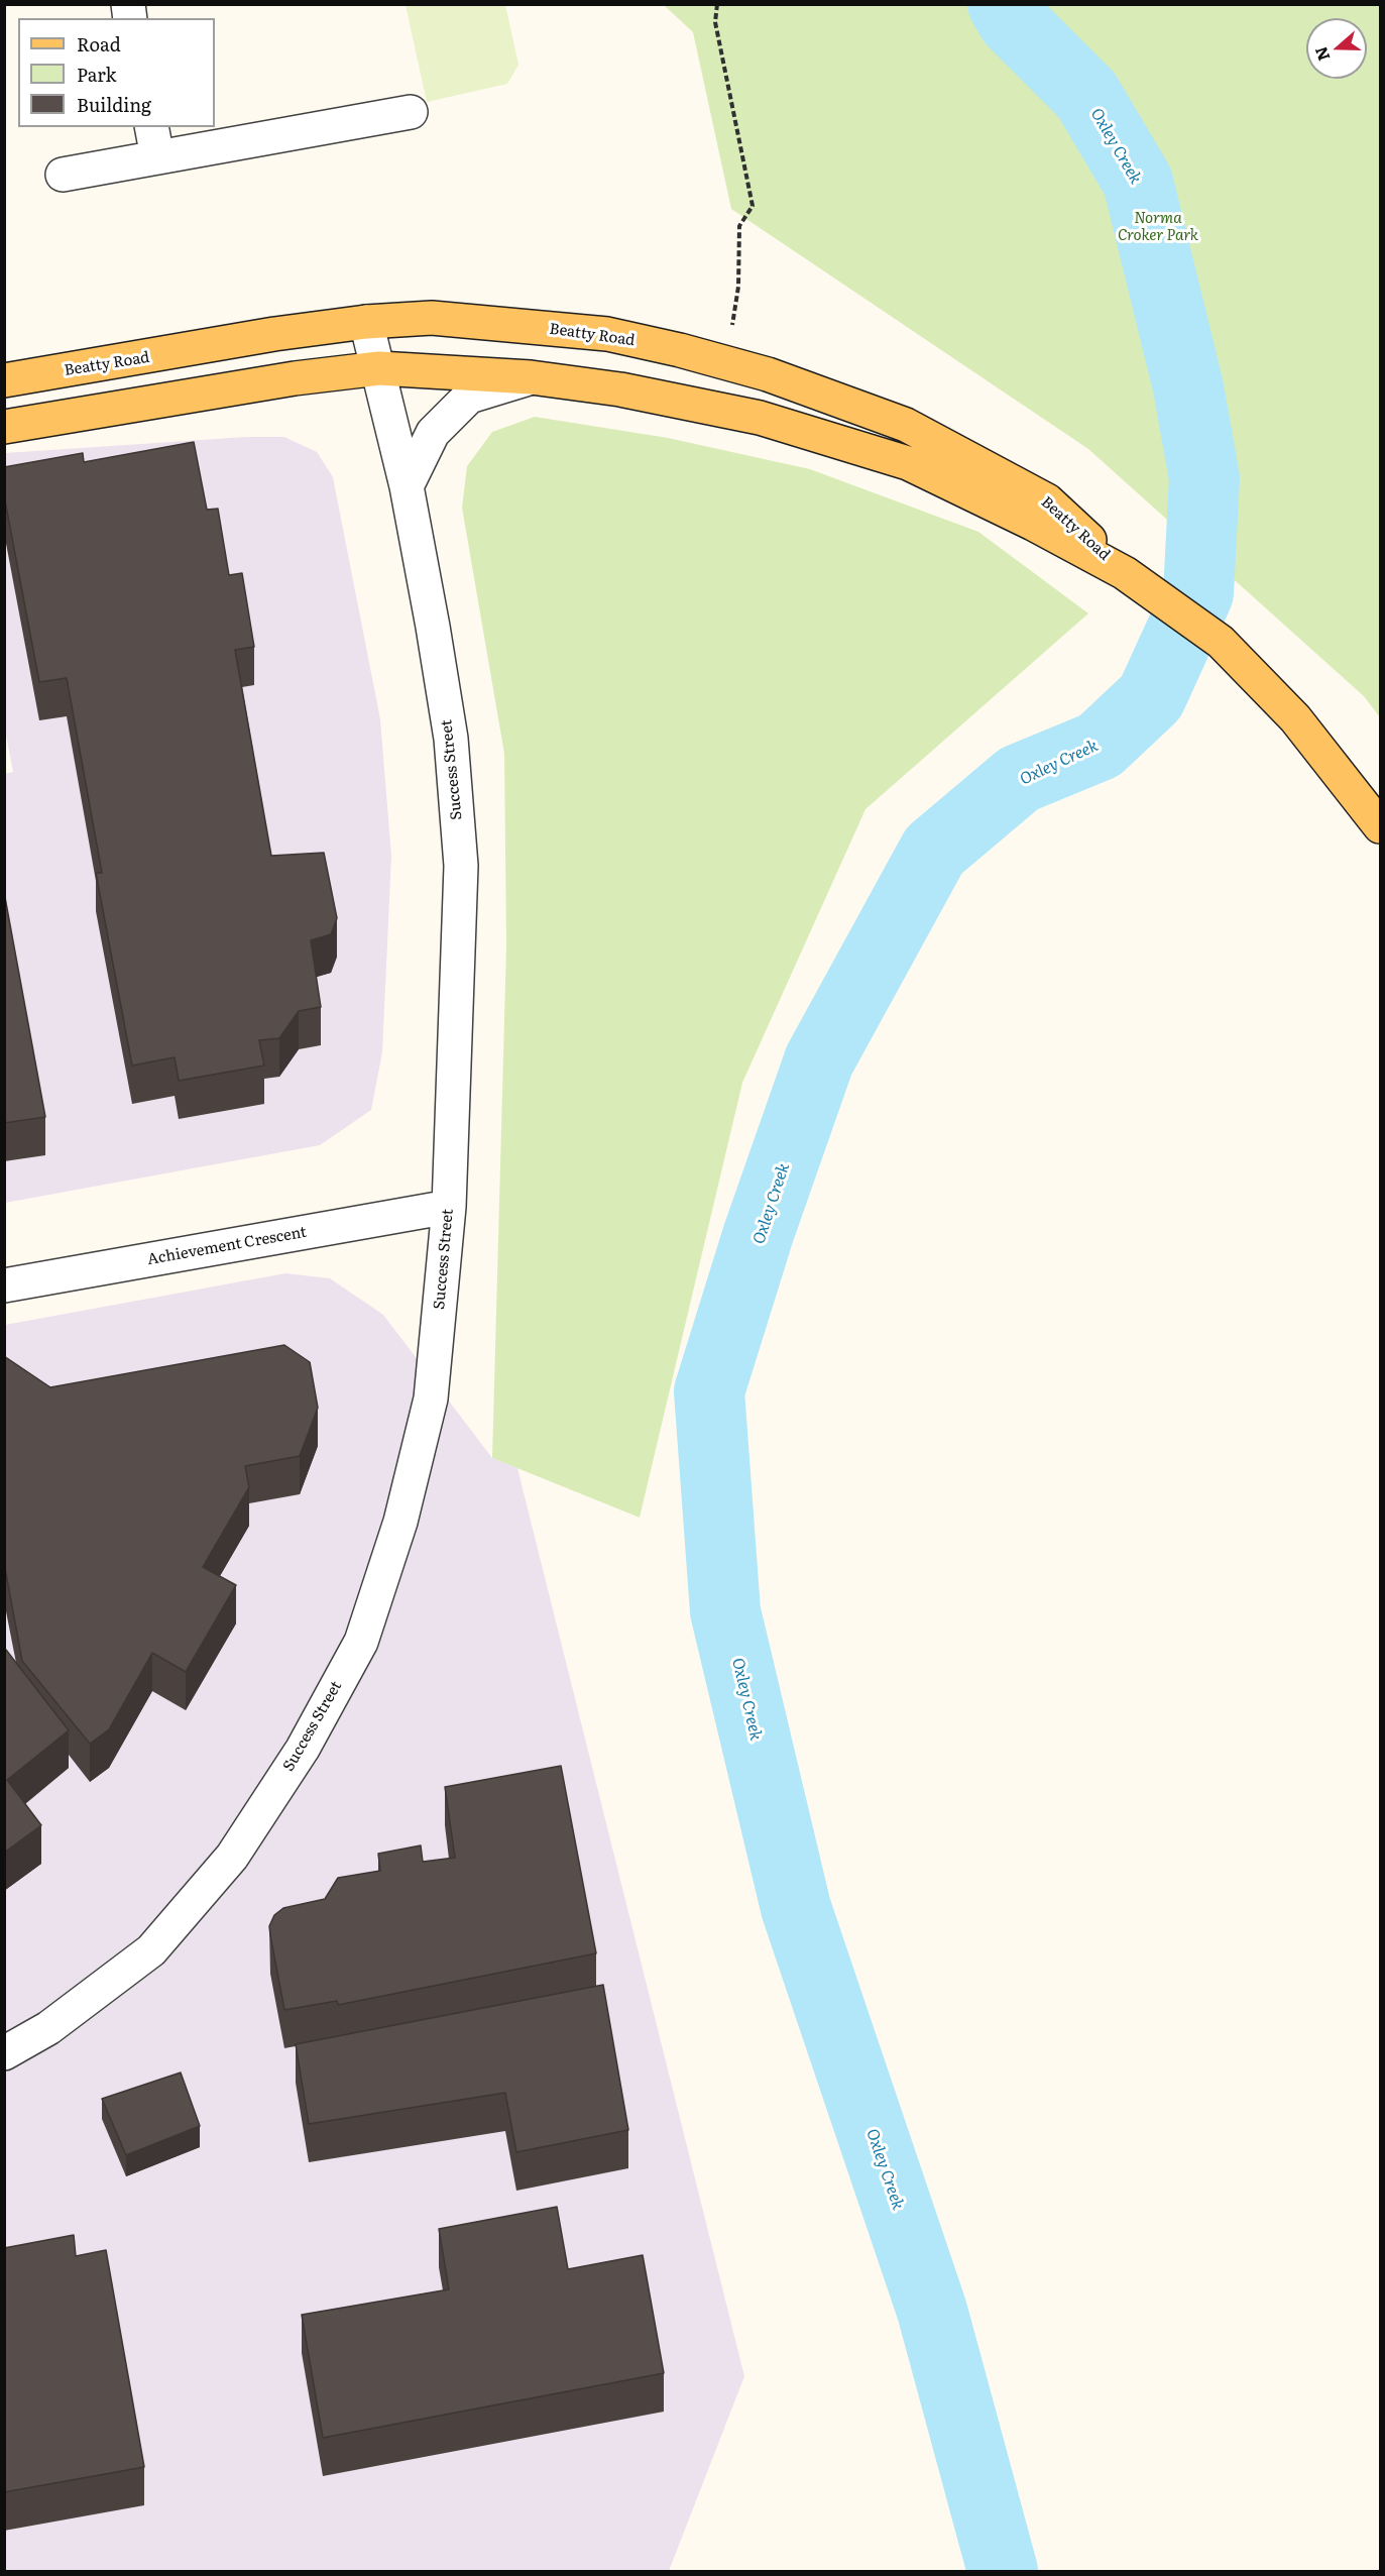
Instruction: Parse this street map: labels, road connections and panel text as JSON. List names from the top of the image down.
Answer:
{
  "streets": {
    "main road": ["Beatty Road"],
    "street": ["Success Street", "Achievement Crescent"]
  },
  "crossings": [
    ["Beatty Road", "Success Street"],
    ["Success Street", "Achievement Crescent"]
  ],
  "water": ["Oxley Creek"],
  "parks": ["Norma Croker Park"],
  "legend": ["Road", "Park", "Building"],
  "north": "left"
}
